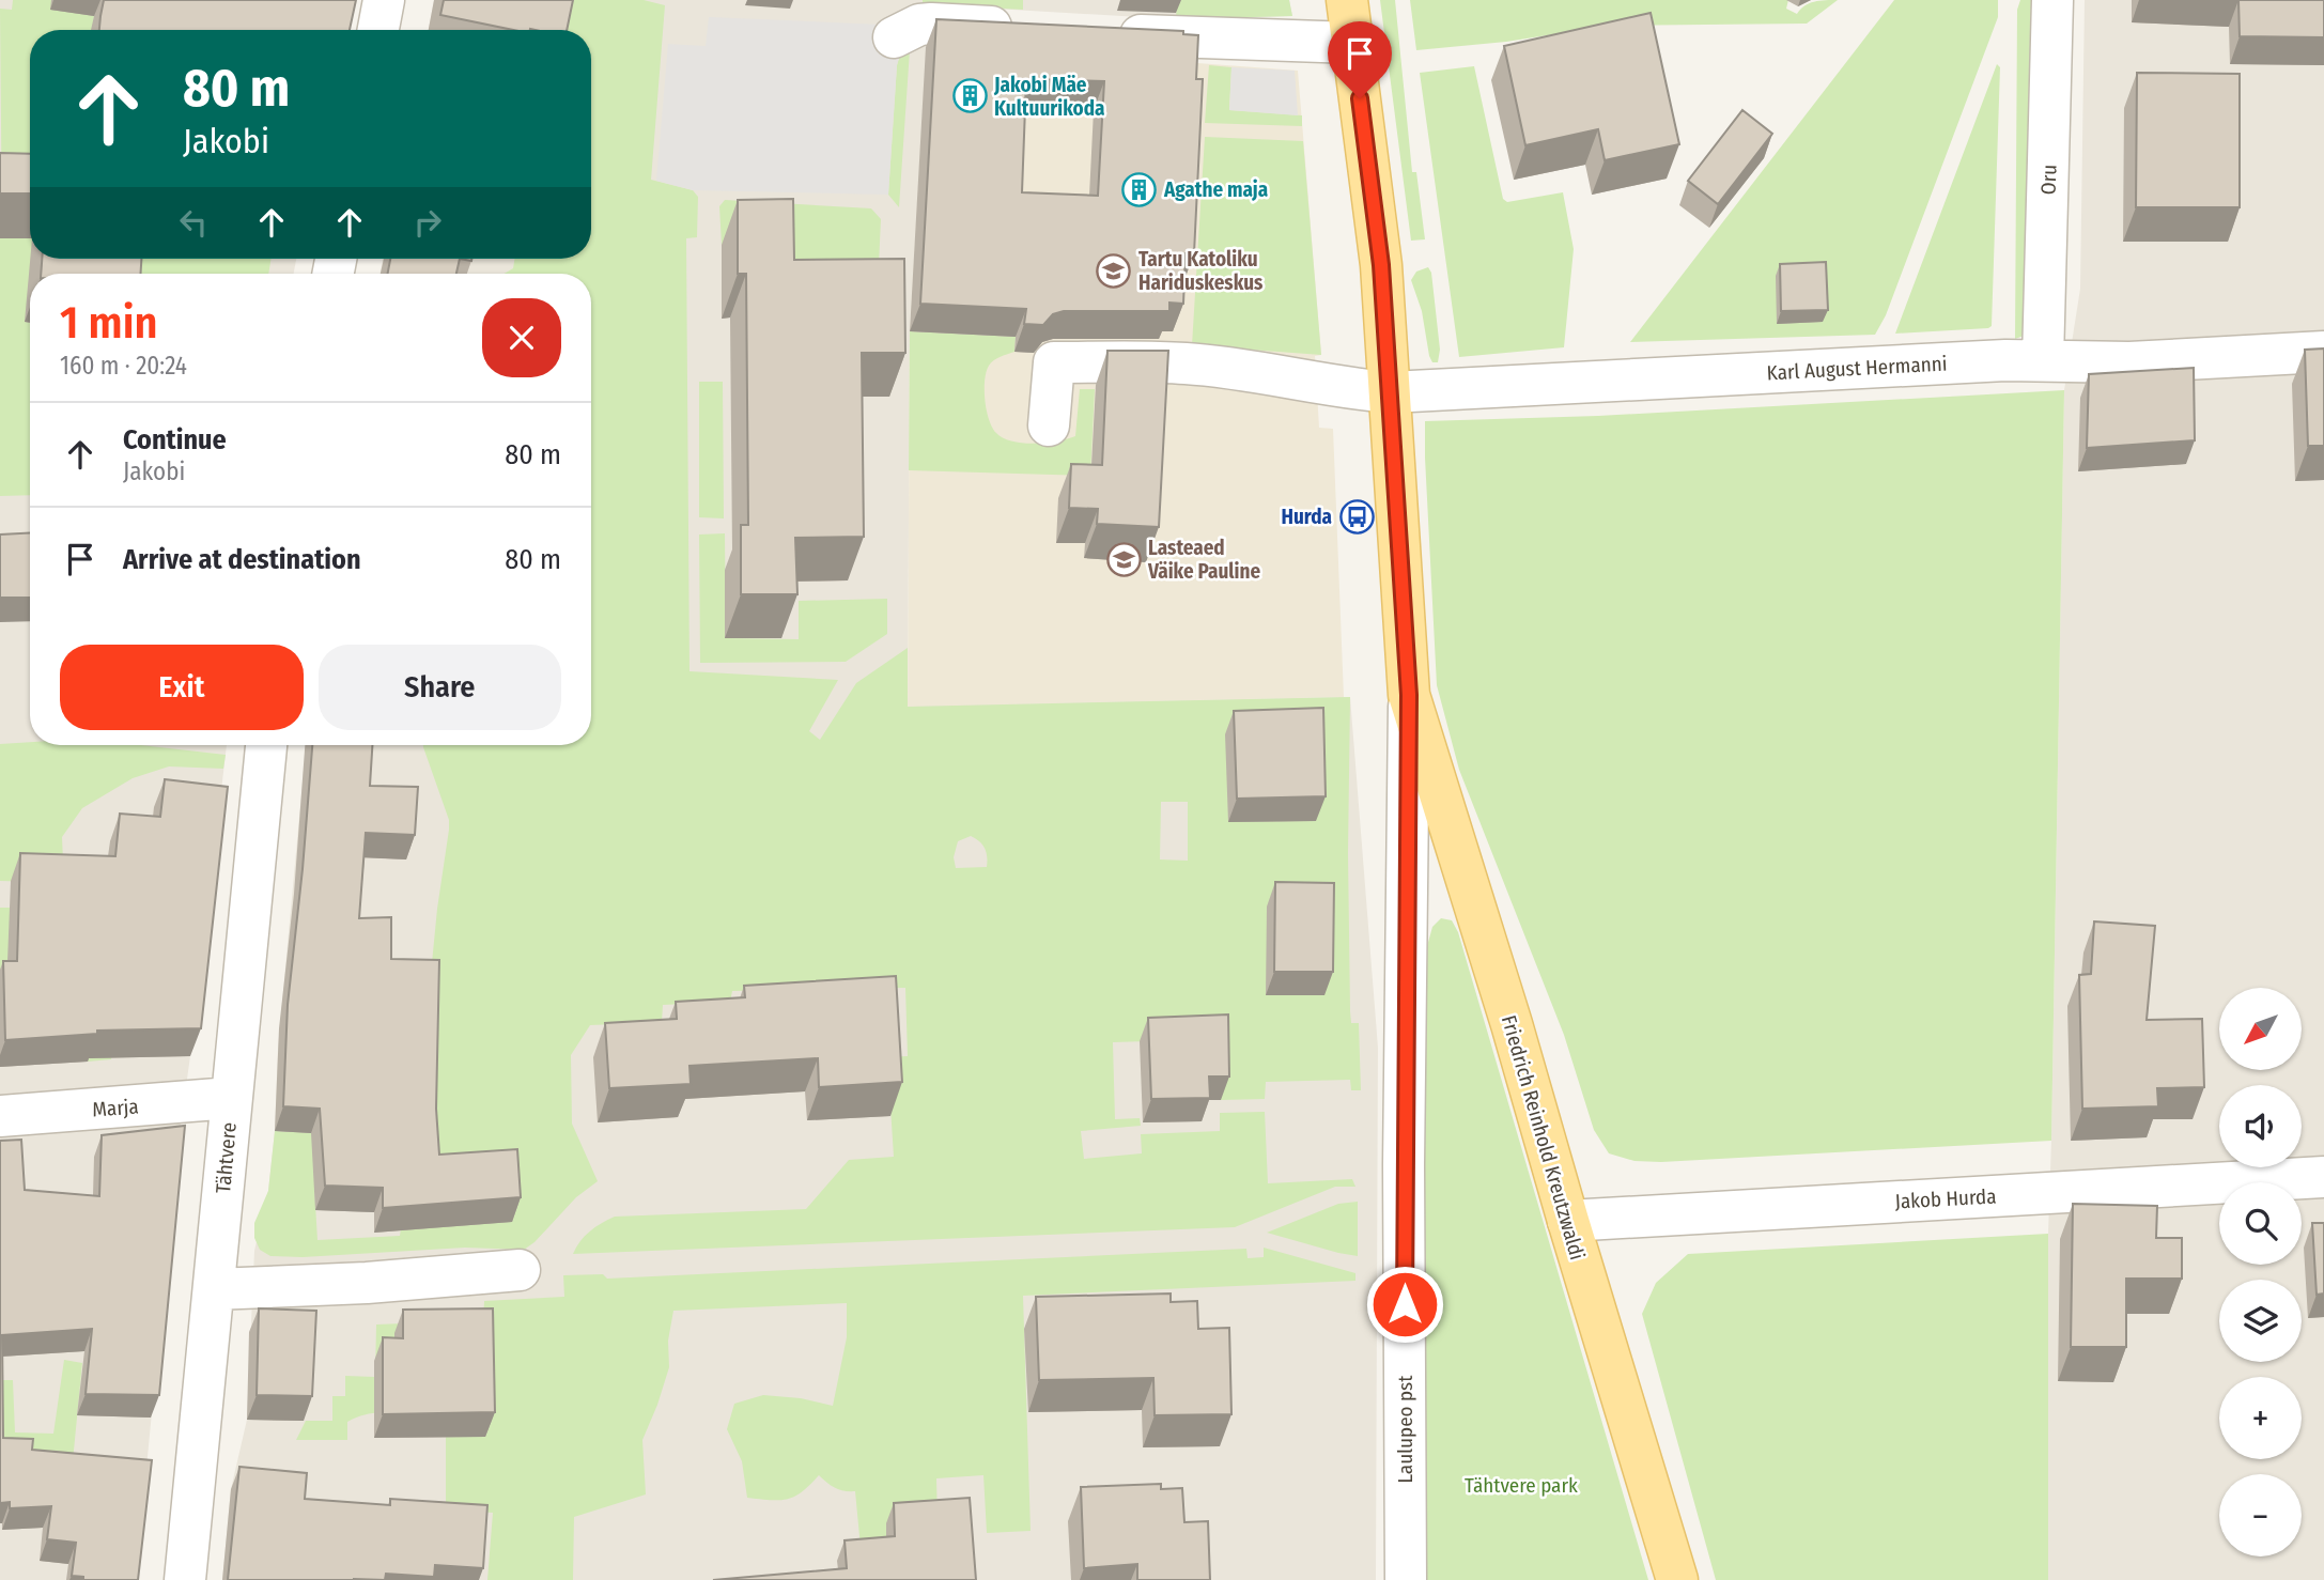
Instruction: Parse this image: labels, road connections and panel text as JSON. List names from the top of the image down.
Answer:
{
  "streets": {
    "main road": ["Friedrich Reinhold Kreutzwaldi"],
    "street": [
      "Oru",
      "Karl August Hermanni",
      "Marja",
      "Tähtvere",
      "Jakob Hurda",
      "Laulupeo pst"
    ]
  },
  "crossings": [
    ["Oru", "Karl August Hermanni"],
    ["Karl August Hermanni", "Friedrich Reinhold Kreutzwaldi"],
    ["Marja", "Tähtvere"],
    ["Friedrich Reinhold Kreutzwaldi", "Jakob Hurda"],
    ["Friedrich Reinhold Kreutzwaldi", "Laulupeo pst"]
  ],
  "parks": ["Tähtvere park"],
  "places": {
    "building": ["Jakobi Mäe Kultuurikoda", "Agathe maja"],
    "school or university": ["Tartu Katoliku Hariduskeskus", "Lasteaed Väike Pauline"],
    "bus stop": ["Hurda"]
  },
  "north": "bottom left",
  "page": {
    "turn": ["80 m", "Jakobi"],
    "heading": ["1 min", "160 m · 20:24"],
    "list": [
      {
        "name": "Continue",
        "note": "Jakobi",
        "value": "80 m"
      },
      {
        "name": "Arrive at destination",
        "value": "80 m"
      }
    ],
    "buttons": ["Exit", "Share"],
    "map_buttons": ["+", "−"]
  }
}
